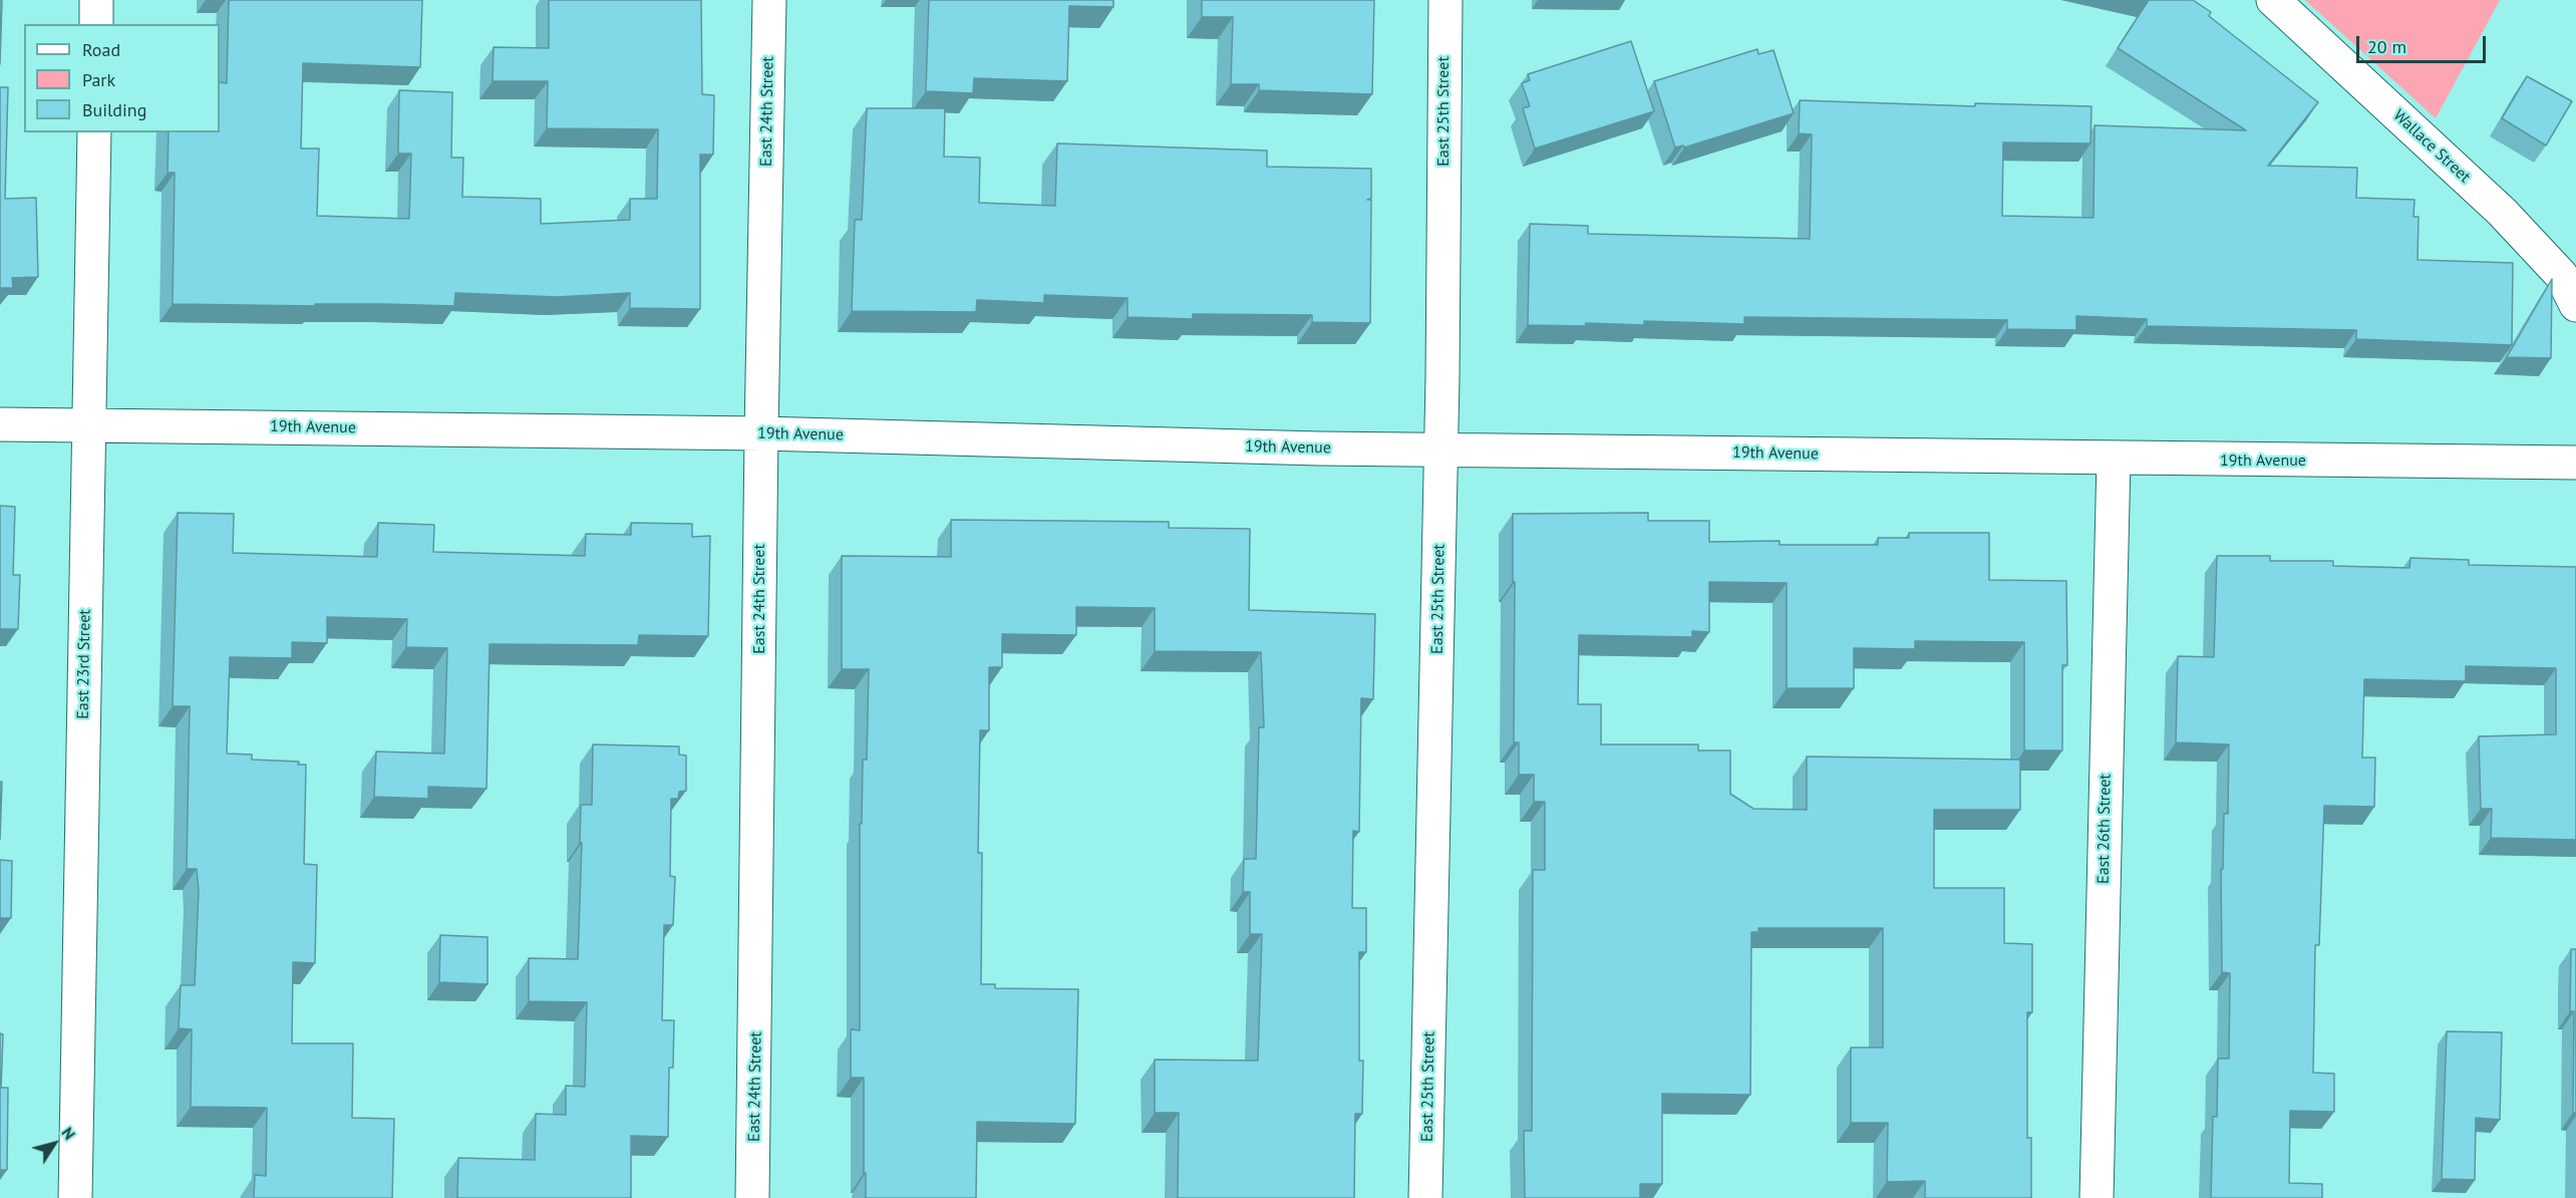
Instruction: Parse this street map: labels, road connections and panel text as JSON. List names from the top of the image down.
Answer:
{
  "streets": {
    "street": [
      "East 24th Street",
      "East 25th Street",
      "Wallace Street",
      "19th Avenue",
      "East 23rd Street",
      "East 26th Street"
    ]
  },
  "crossings": [
    ["East 24th Street", "19th Avenue"],
    ["East 25th Street", "19th Avenue"],
    ["19th Avenue", "East 23rd Street"],
    ["19th Avenue", "East 26th Street"]
  ],
  "legend": ["Road", "Park", "Building"],
  "scale_bar": "20 m",
  "north": "top right"
}
